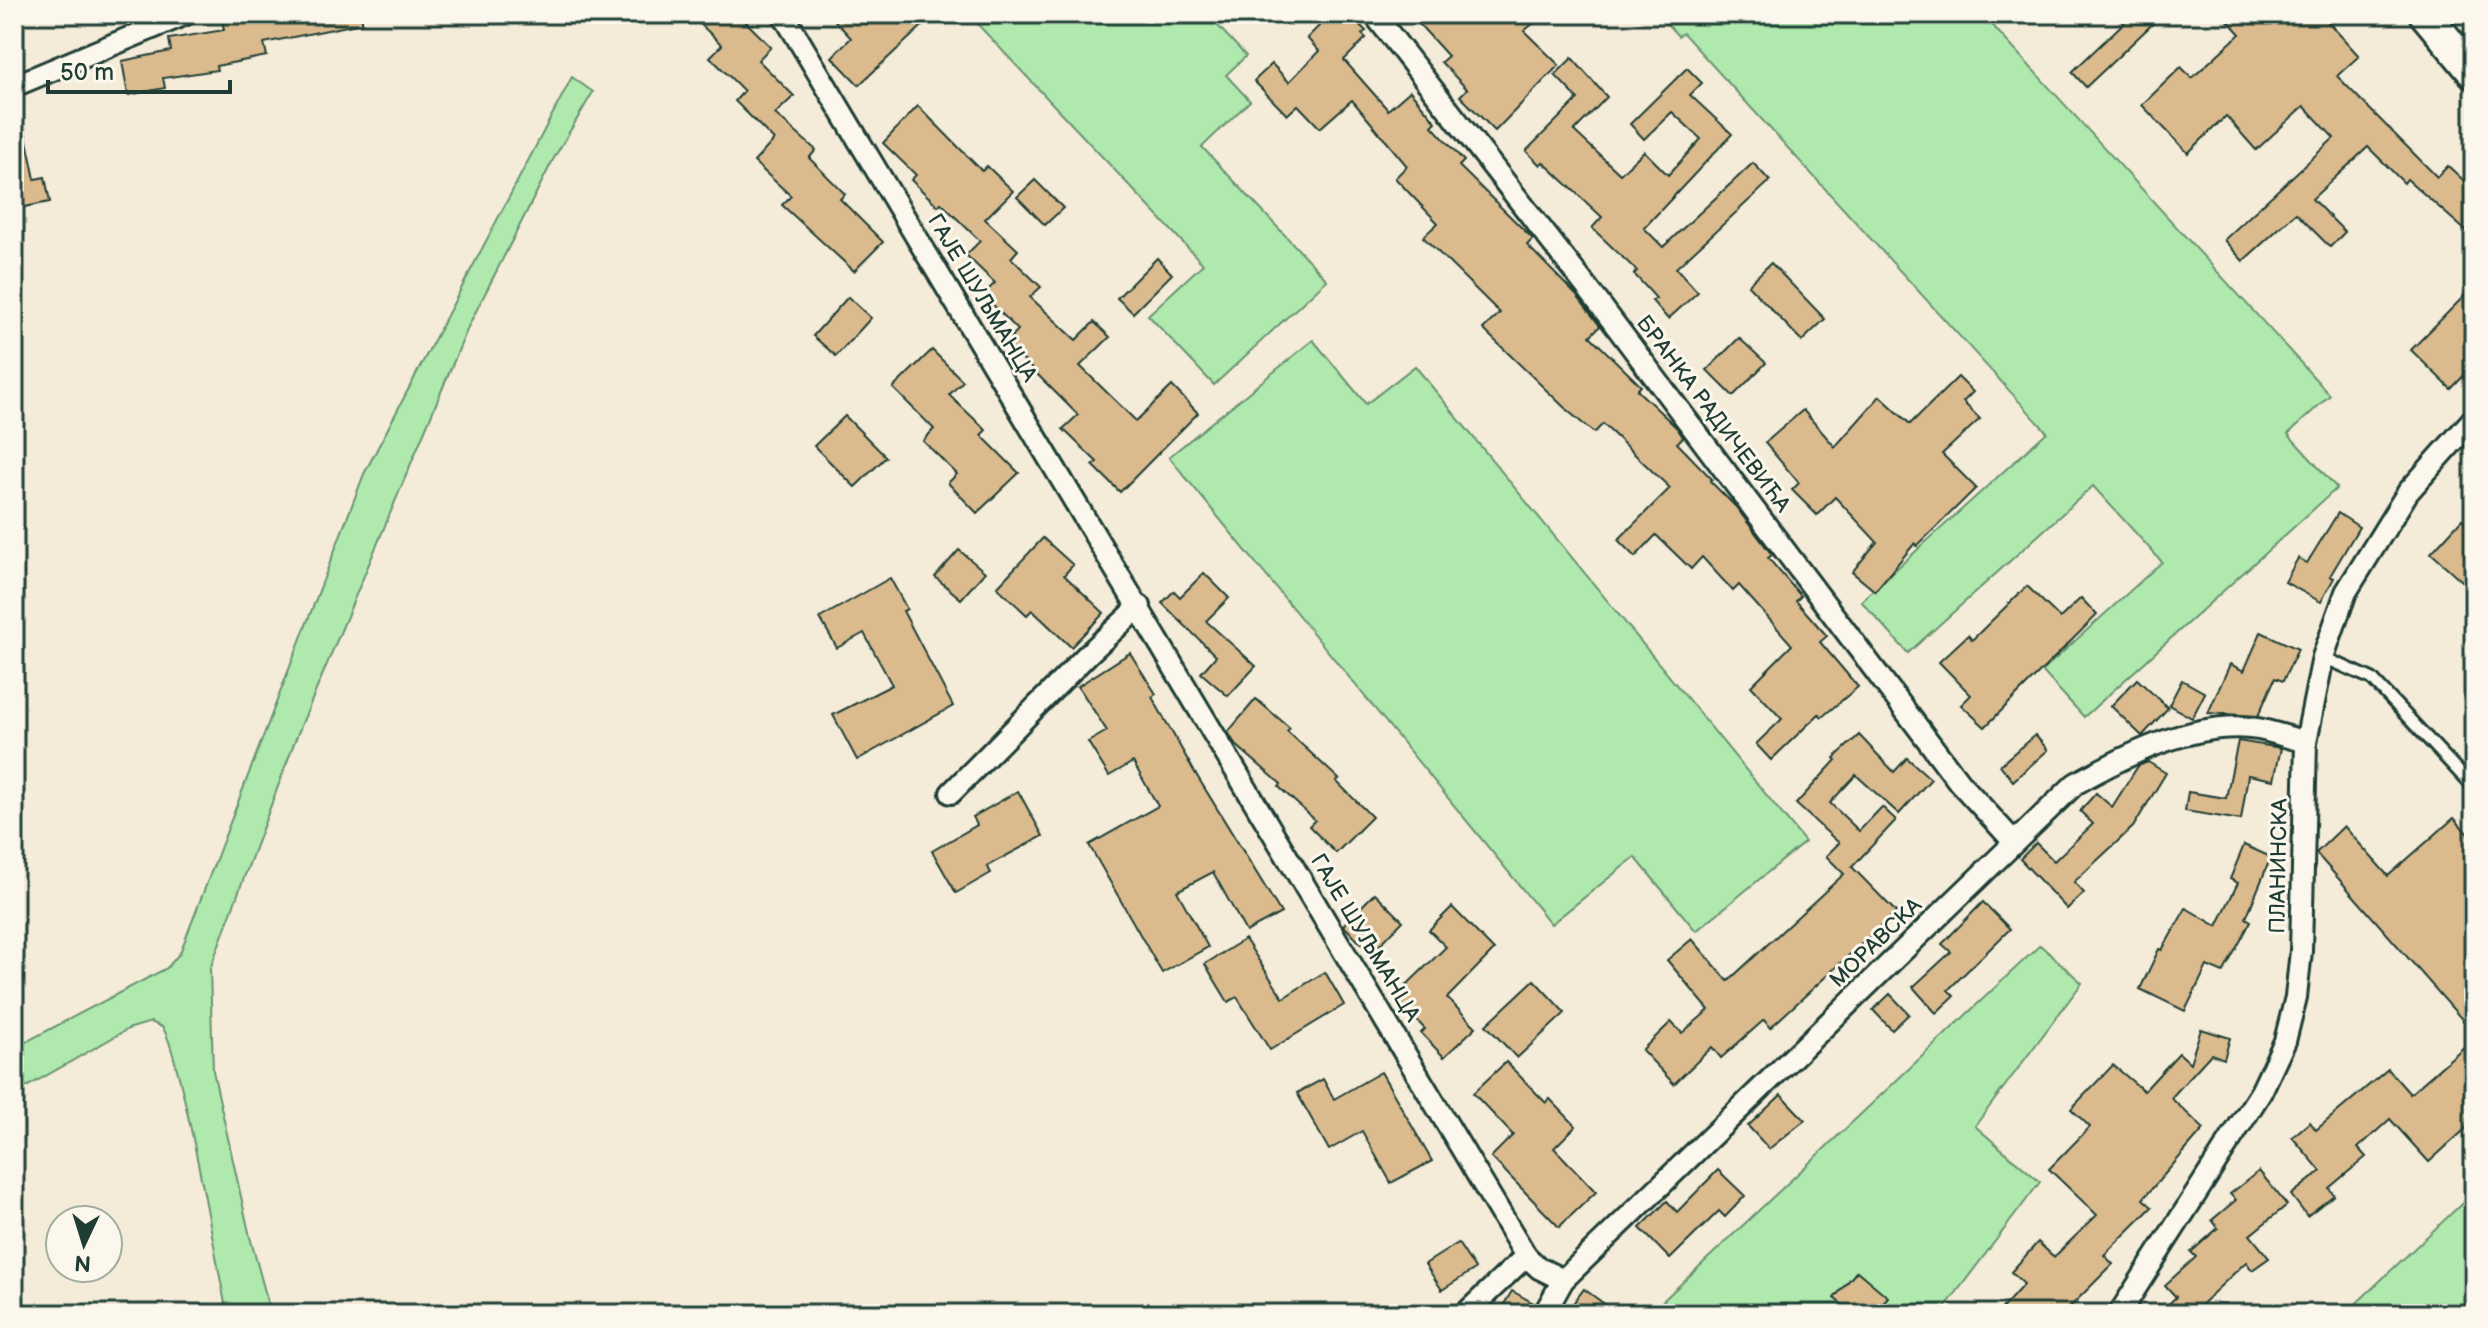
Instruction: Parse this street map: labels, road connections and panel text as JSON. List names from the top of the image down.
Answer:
{
  "streets": {
    "street": [
      "ГАЈЕ ШУЉМАНЦА",
      "БРАНКА РАДИЧЕВИЋА",
      "ПЛАНИНСКА",
      "МОРАВСКА"
    ]
  },
  "crossings": [
    ["ГАЈЕ ШУЉМАНЦА", "МОРАВСКА"],
    ["БРАНКА РАДИЧЕВИЋА", "МОРАВСКА"],
    ["ПЛАНИНСКА", "МОРАВСКА"]
  ],
  "scale_bar": "50 m",
  "north": "bottom"
}
